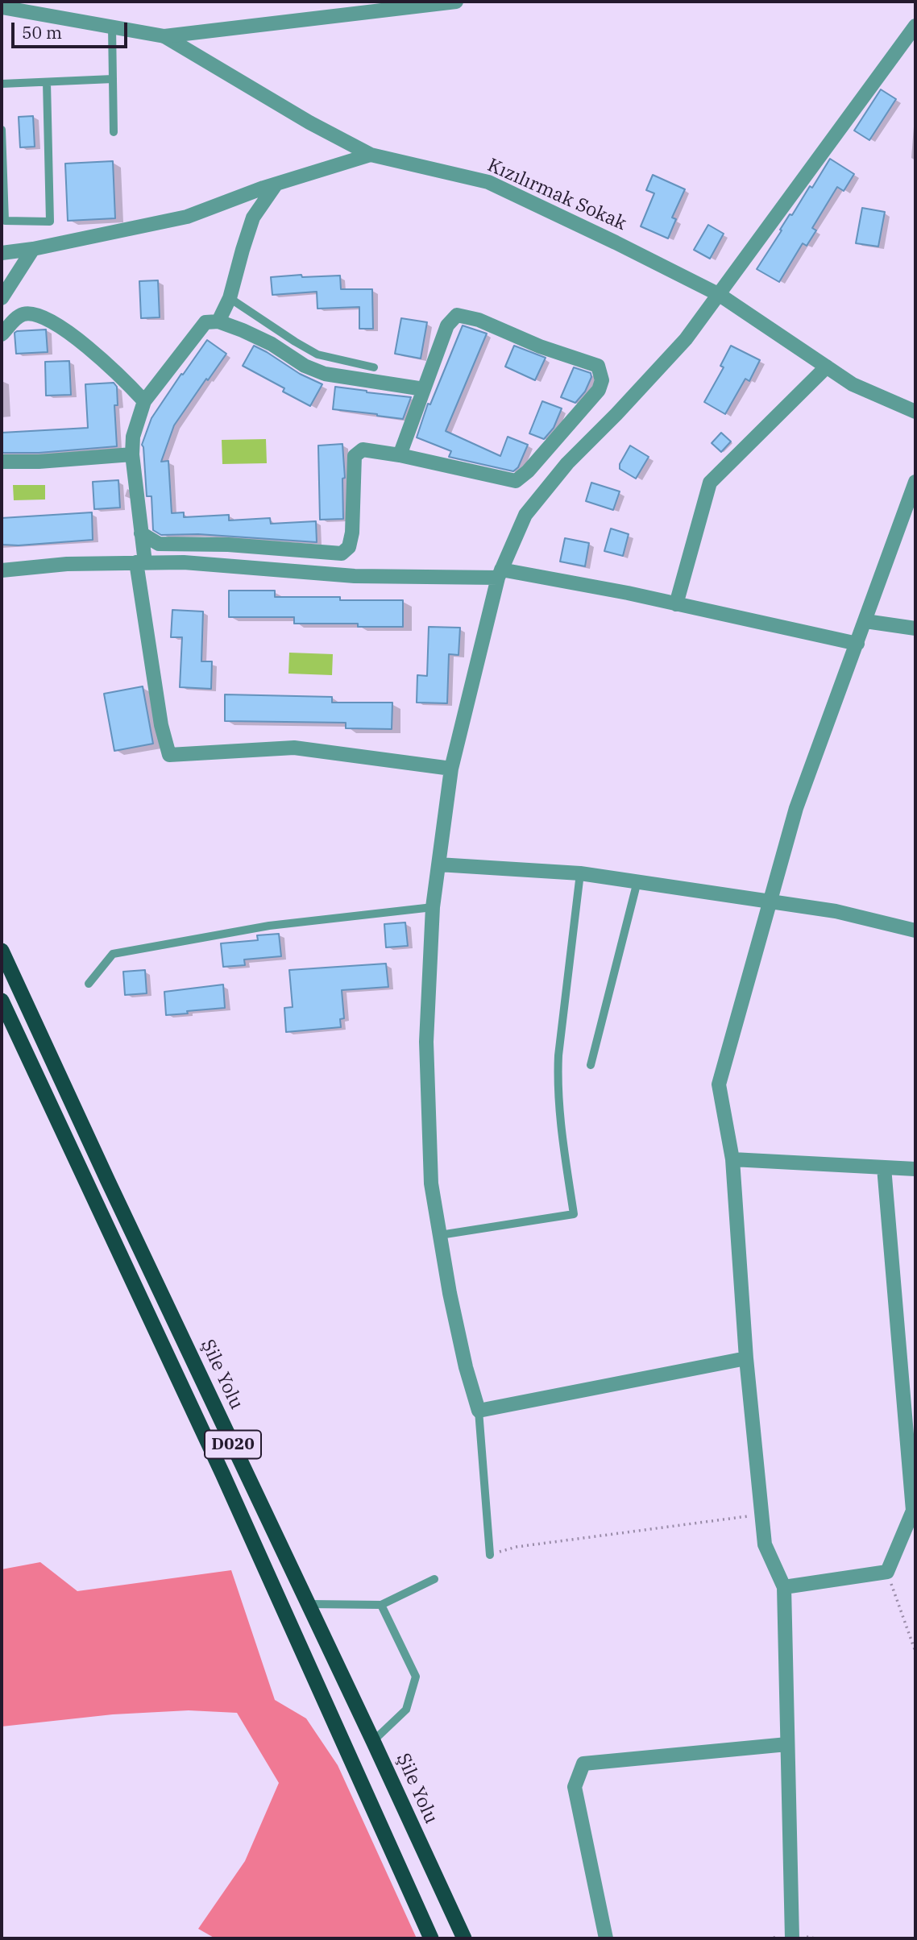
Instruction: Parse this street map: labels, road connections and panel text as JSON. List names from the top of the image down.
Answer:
{
  "streets": {
    "highway": ["Şile Yolu", "D020"],
    "street": ["Kızılırmak Sokak"]
  },
  "scale_bar": "50 m"
}
